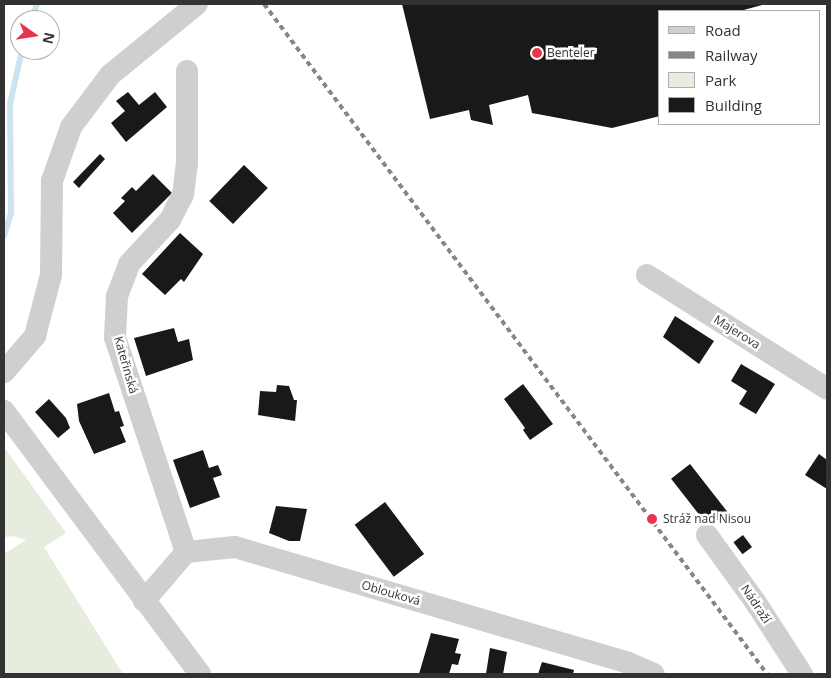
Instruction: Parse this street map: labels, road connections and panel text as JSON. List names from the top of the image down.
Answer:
{
  "streets": {
    "street": [
      "Majerova",
      "Kateřinská",
      "Oblouková",
      "Nádraží"
    ]
  },
  "crossings": [
    ["Kateřinská", "Oblouková"]
  ],
  "places": ["Benteler", "Stráž nad Nisou"],
  "legend": [
    "Road",
    "Railway",
    "Park",
    "Building"
  ],
  "north": "right"
}
